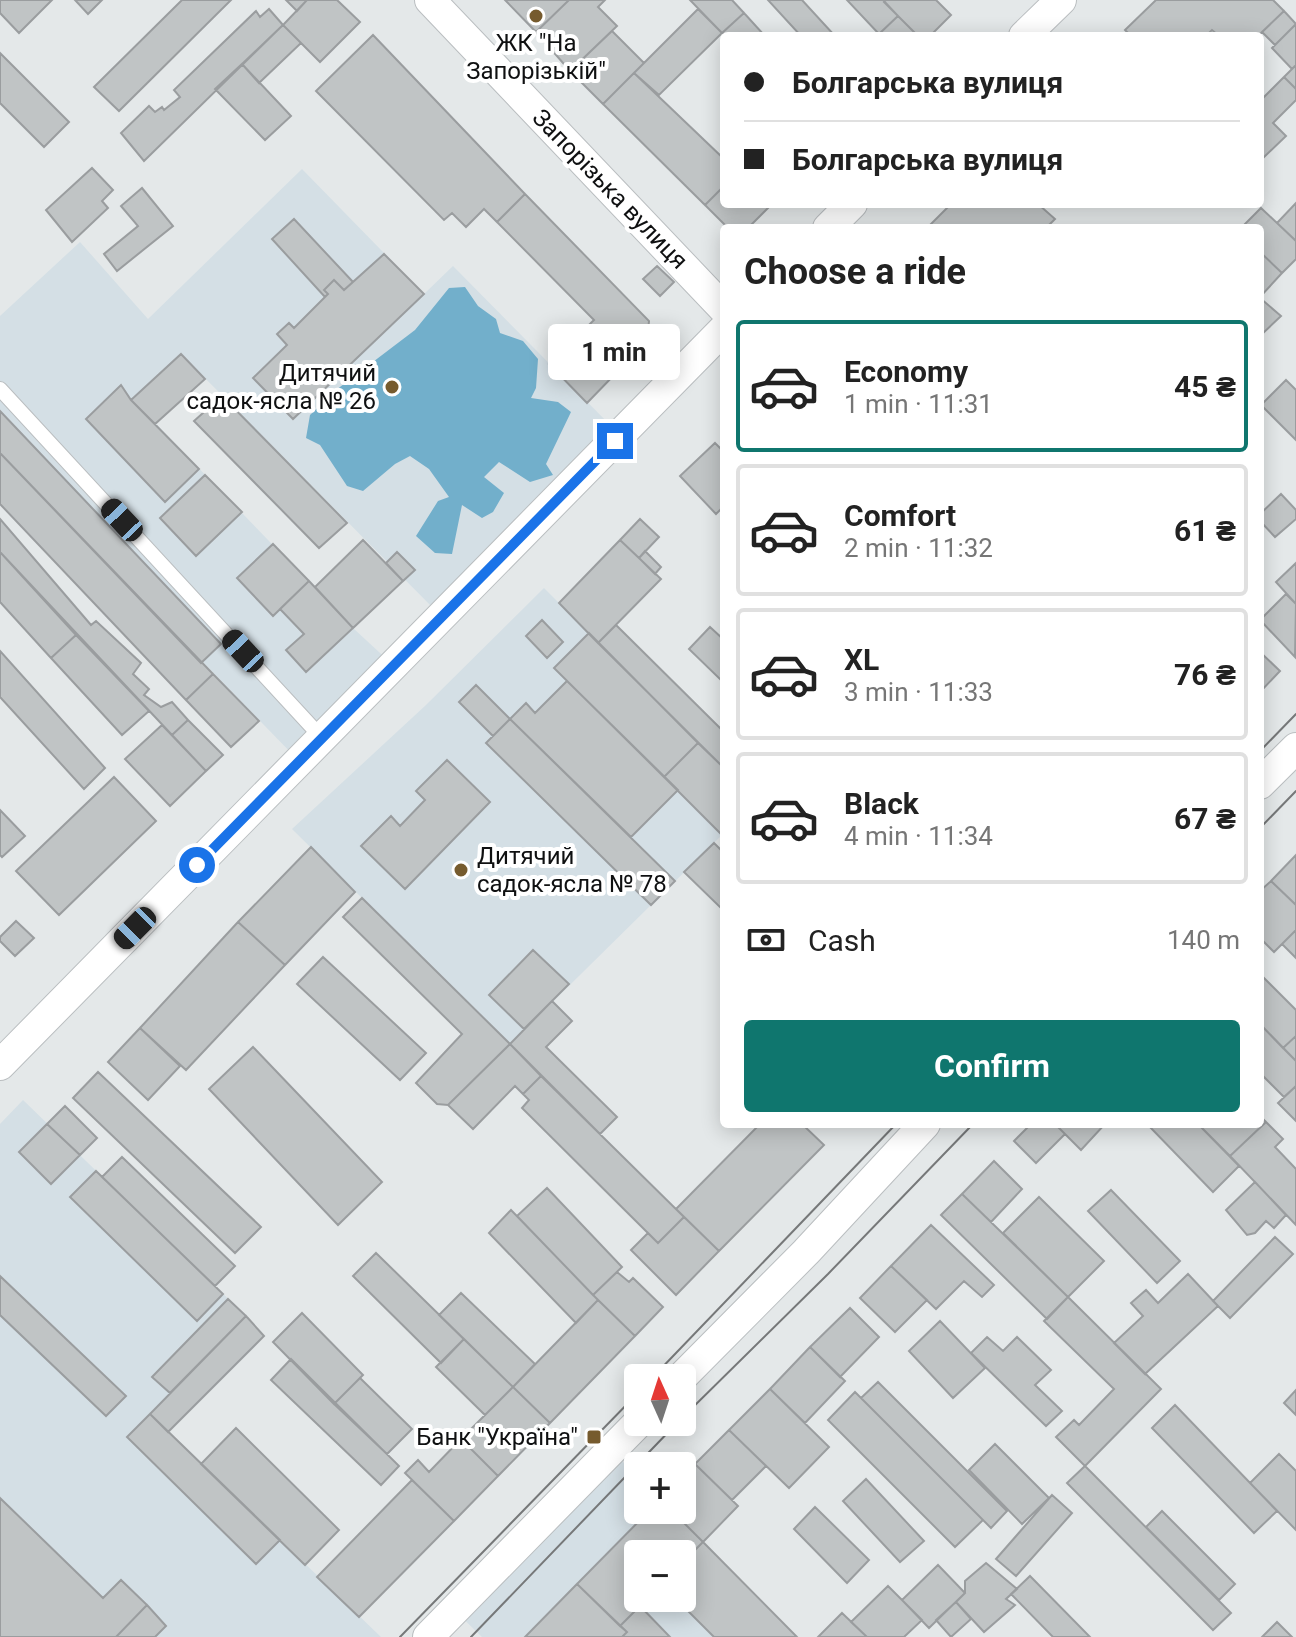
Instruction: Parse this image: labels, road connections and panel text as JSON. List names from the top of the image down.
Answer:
{
  "streets": {
    "street": ["Запорізька вулиця"]
  },
  "places": {
    "other": ["ЖК \"На Запорізькій\"", "Дитячий садок-ясла № 26", "Дитячий садок-ясла № 78"],
    "transit": ["Банк \"Україна\""]
  },
  "north": "top",
  "page": {
    "banner": ["Болгарська вулиця", "Болгарська вулиця"],
    "heading": "Choose a ride",
    "list": [
      {
        "name": "Economy",
        "note": "1 min · 11:31",
        "value": "45 ₴"
      },
      {
        "name": "Comfort",
        "note": "2 min · 11:32",
        "value": "61 ₴"
      },
      {
        "name": "XL",
        "note": "3 min · 11:33",
        "value": "76 ₴"
      },
      {
        "name": "Black",
        "note": "4 min · 11:34",
        "value": "67 ₴"
      }
    ],
    "bubble": "1 min",
    "pay": ["Cash", "140 m"],
    "buttons": "Confirm",
    "map_buttons": ["+", "−"]
  }
}
